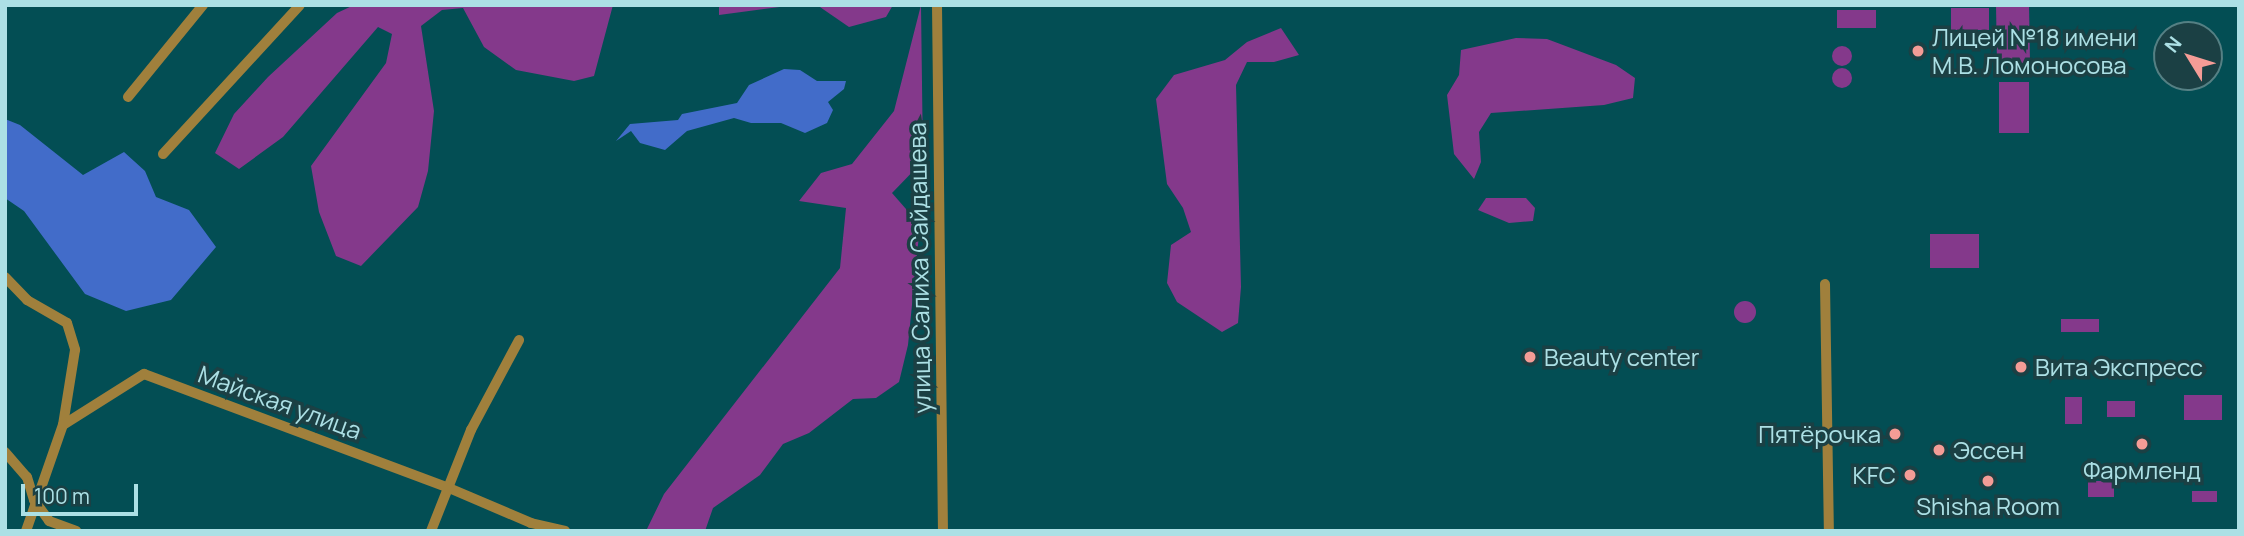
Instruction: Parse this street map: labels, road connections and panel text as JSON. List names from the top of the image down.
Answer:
{
  "streets": {
    "street": ["улица Салиха Сайдашева", "Майская улица"]
  },
  "places": [
    "Лицей №18 имени М.В. Ломоносова",
    "Beauty center",
    "Вита Экспресс",
    "Пятёрочка",
    "Фармленд",
    "Эссен",
    "KFC",
    "Shisha Room"
  ],
  "scale_bar": "100 m",
  "north": "top left"
}
